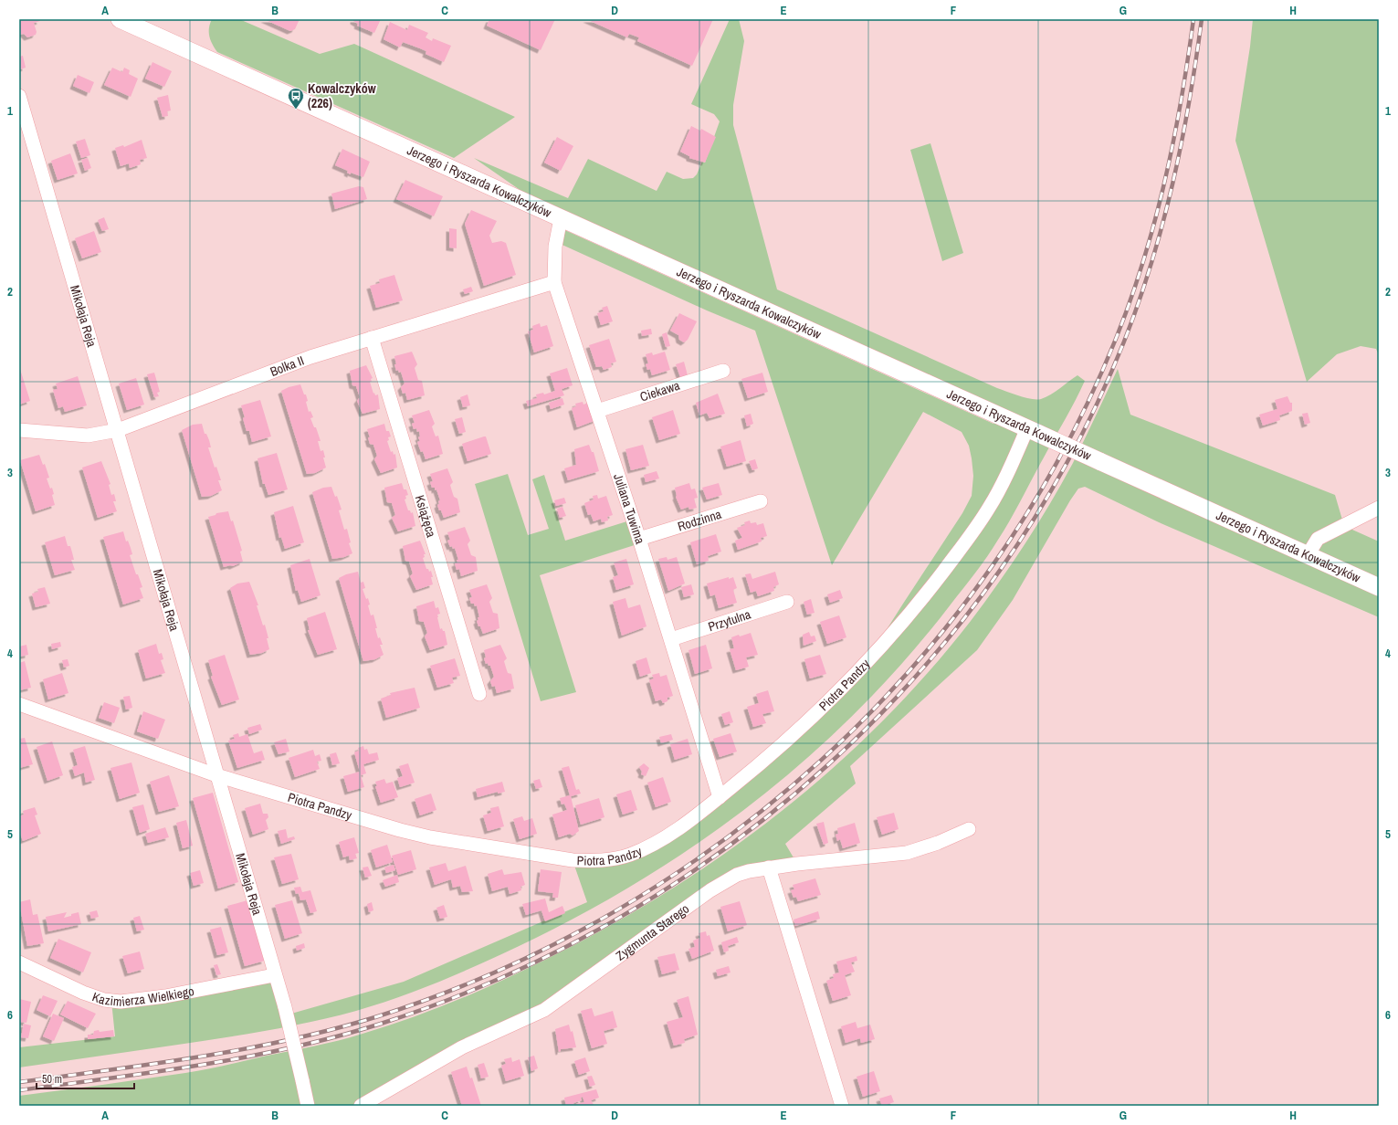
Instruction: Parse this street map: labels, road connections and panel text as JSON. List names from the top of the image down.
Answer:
{
  "streets": {
    "main road": ["Jerzego i Ryszarda Kowalczyków"],
    "street": [
      "Mikołaja Reja",
      "Bolka II",
      "Ciekawa",
      "Juliana Tuwima",
      "Książęca",
      "Rodzinna",
      "Przytulna",
      "Piotra Pandzy",
      "Zygmunta Starego",
      "Kazimierza Wielkiego"
    ]
  },
  "crossings": [
    ["Jerzego i Ryszarda Kowalczyków", "Juliana Tuwima"],
    ["Jerzego i Ryszarda Kowalczyków", "Piotra Pandzy"],
    ["Mikołaja Reja", "Bolka II"],
    ["Mikołaja Reja", "Piotra Pandzy"],
    ["Mikołaja Reja", "Kazimierza Wielkiego"],
    ["Bolka II", "Juliana Tuwima"],
    ["Bolka II", "Książęca"],
    ["Ciekawa", "Juliana Tuwima"],
    ["Juliana Tuwima", "Rodzinna"],
    ["Juliana Tuwima", "Przytulna"],
    ["Juliana Tuwima", "Piotra Pandzy"]
  ],
  "places": {
    "bus stop": ["Kowalczyków (226)"]
  },
  "scale_bar": "50 m",
  "grid": {
    "columns": [
      "A",
      "B",
      "C",
      "D",
      "E",
      "F",
      "G",
      "H"
    ],
    "rows": [
      "1",
      "2",
      "3",
      "4",
      "5",
      "6"
    ]
  }
}
